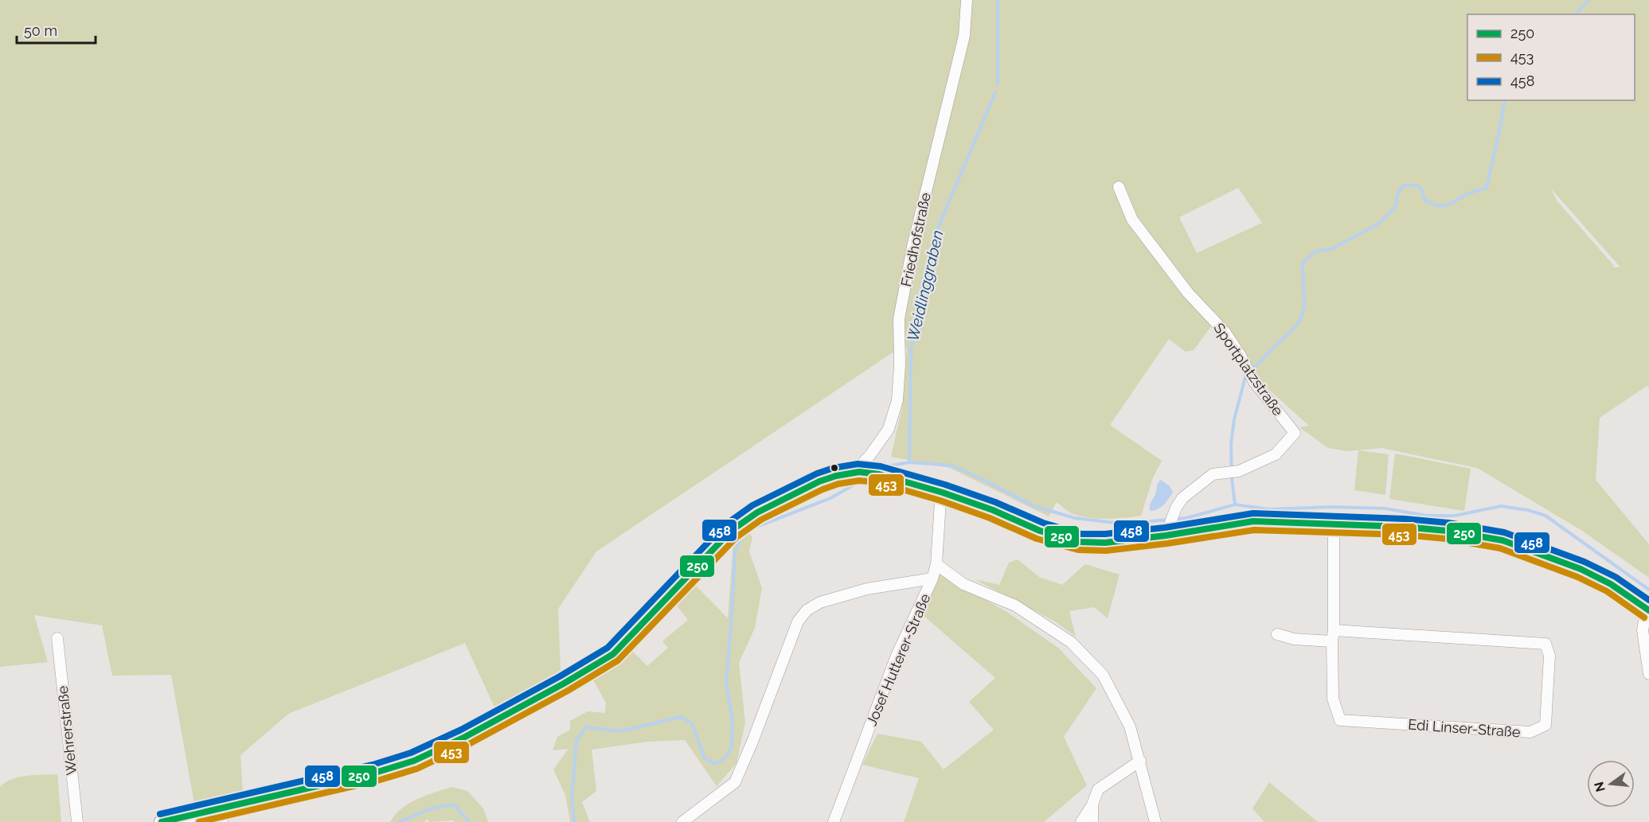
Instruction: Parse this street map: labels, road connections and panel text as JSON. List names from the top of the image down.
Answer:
{
  "streets": {
    "street": [
      "Friedhofstraße",
      "Sportplatzstraße",
      "Josef Hutterer-Straße",
      "Edi Linser-Straße",
      "Wehrerstraße"
    ]
  },
  "water": ["Weidlinggraben"],
  "lines": ["transit line 458", "transit line 250", "transit line 453"],
  "legend": ["250", "453", "458"],
  "scale_bar": "50 m",
  "north": "left"
}
